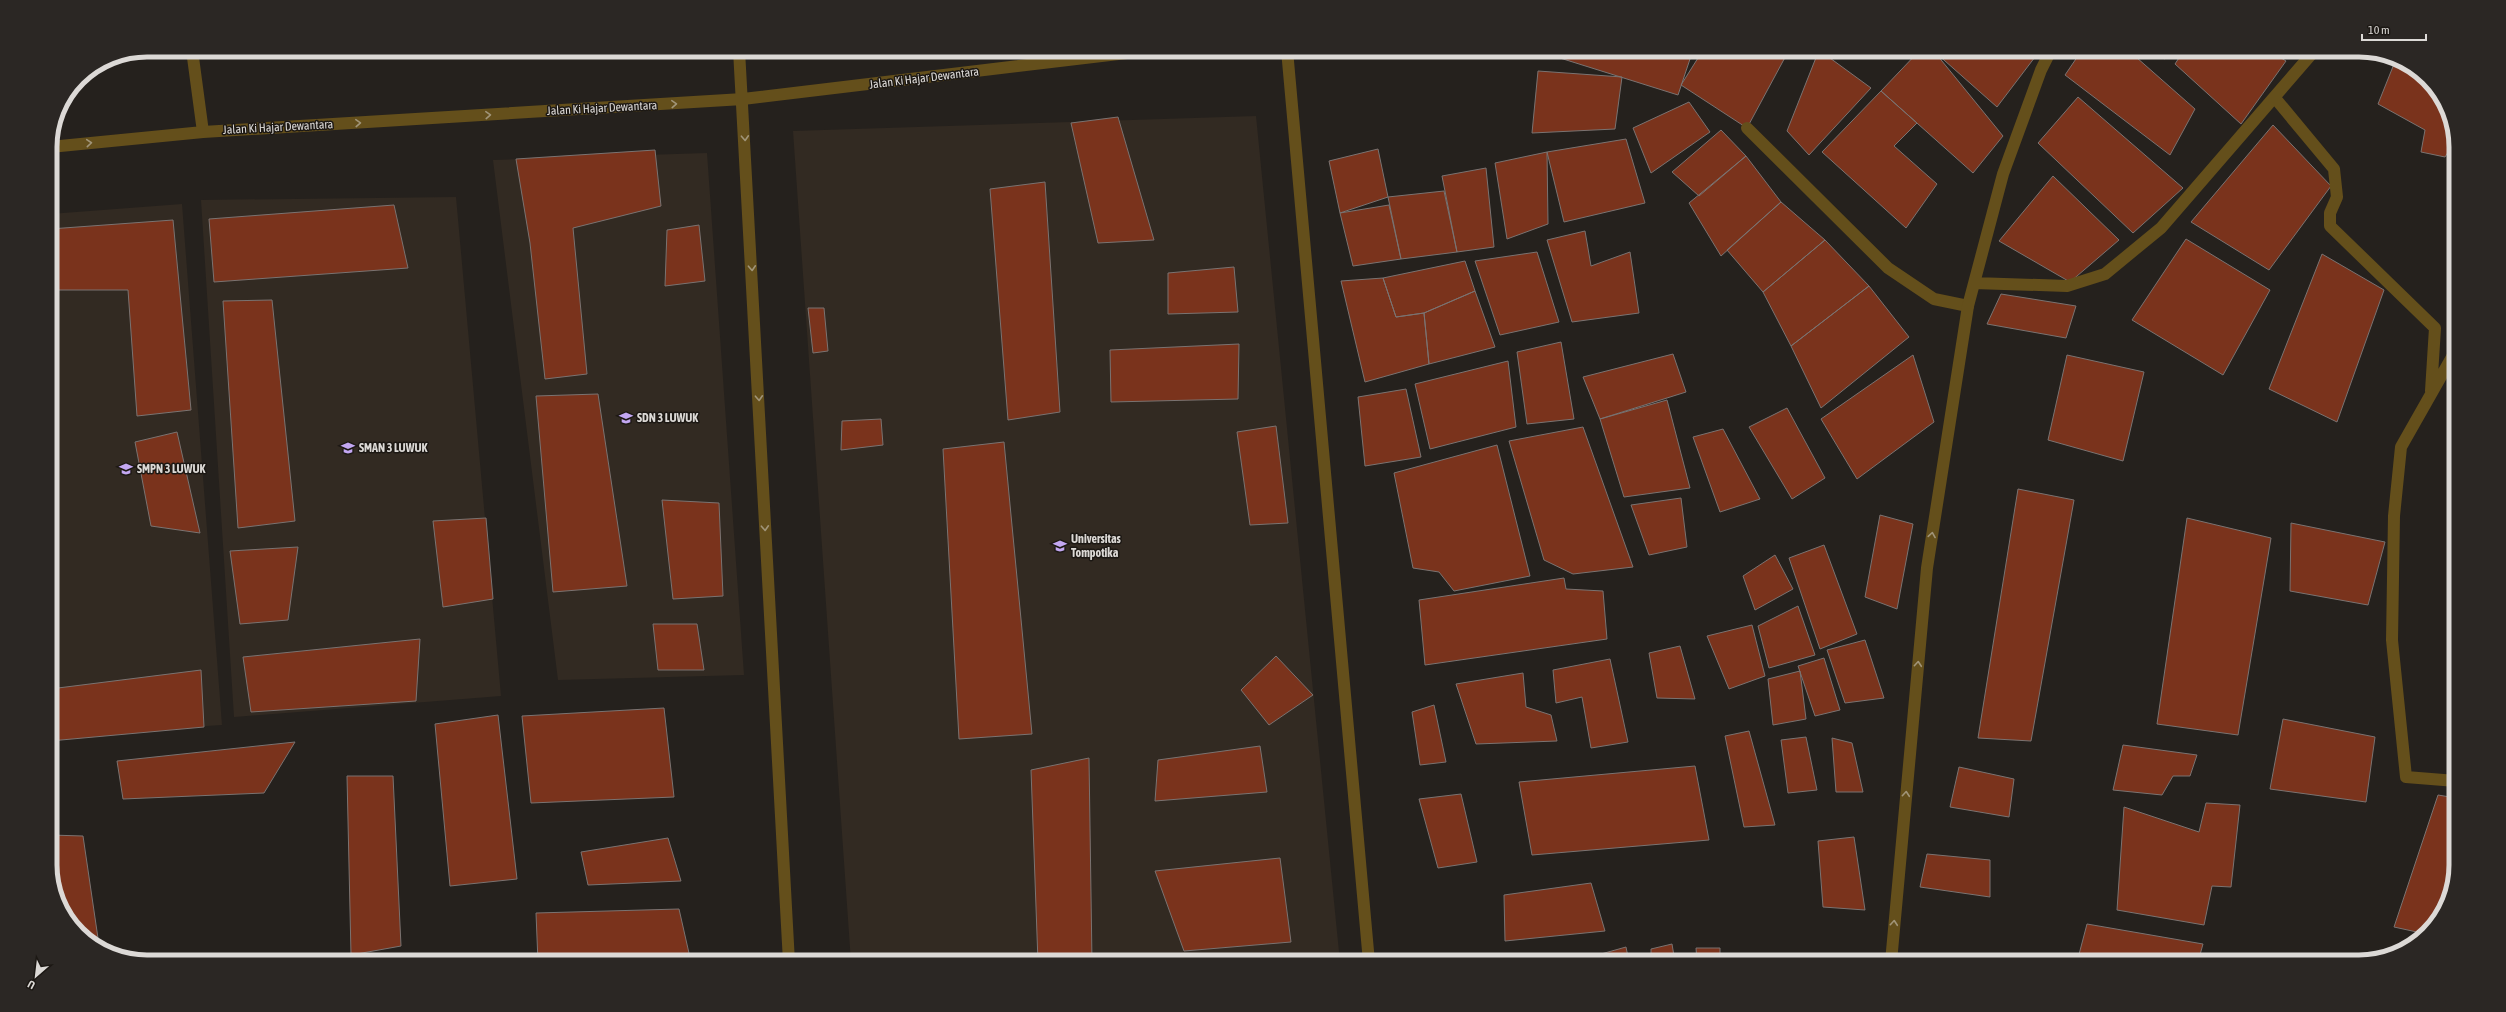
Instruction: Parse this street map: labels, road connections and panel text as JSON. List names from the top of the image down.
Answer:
{
  "streets": {
    "street": ["Jalan Ki Hajar Dewantara"]
  },
  "one_way": ["Jalan Ki Hajar Dewantara"],
  "places": {
    "school or university": [
      "SDN 3 LUWUK",
      "SMAN 3 LUWUK",
      "SMPN 3 LUWUK",
      "Universitas Tompotika"
    ]
  },
  "scale_bar": "10 m",
  "north": "bottom left"
}
